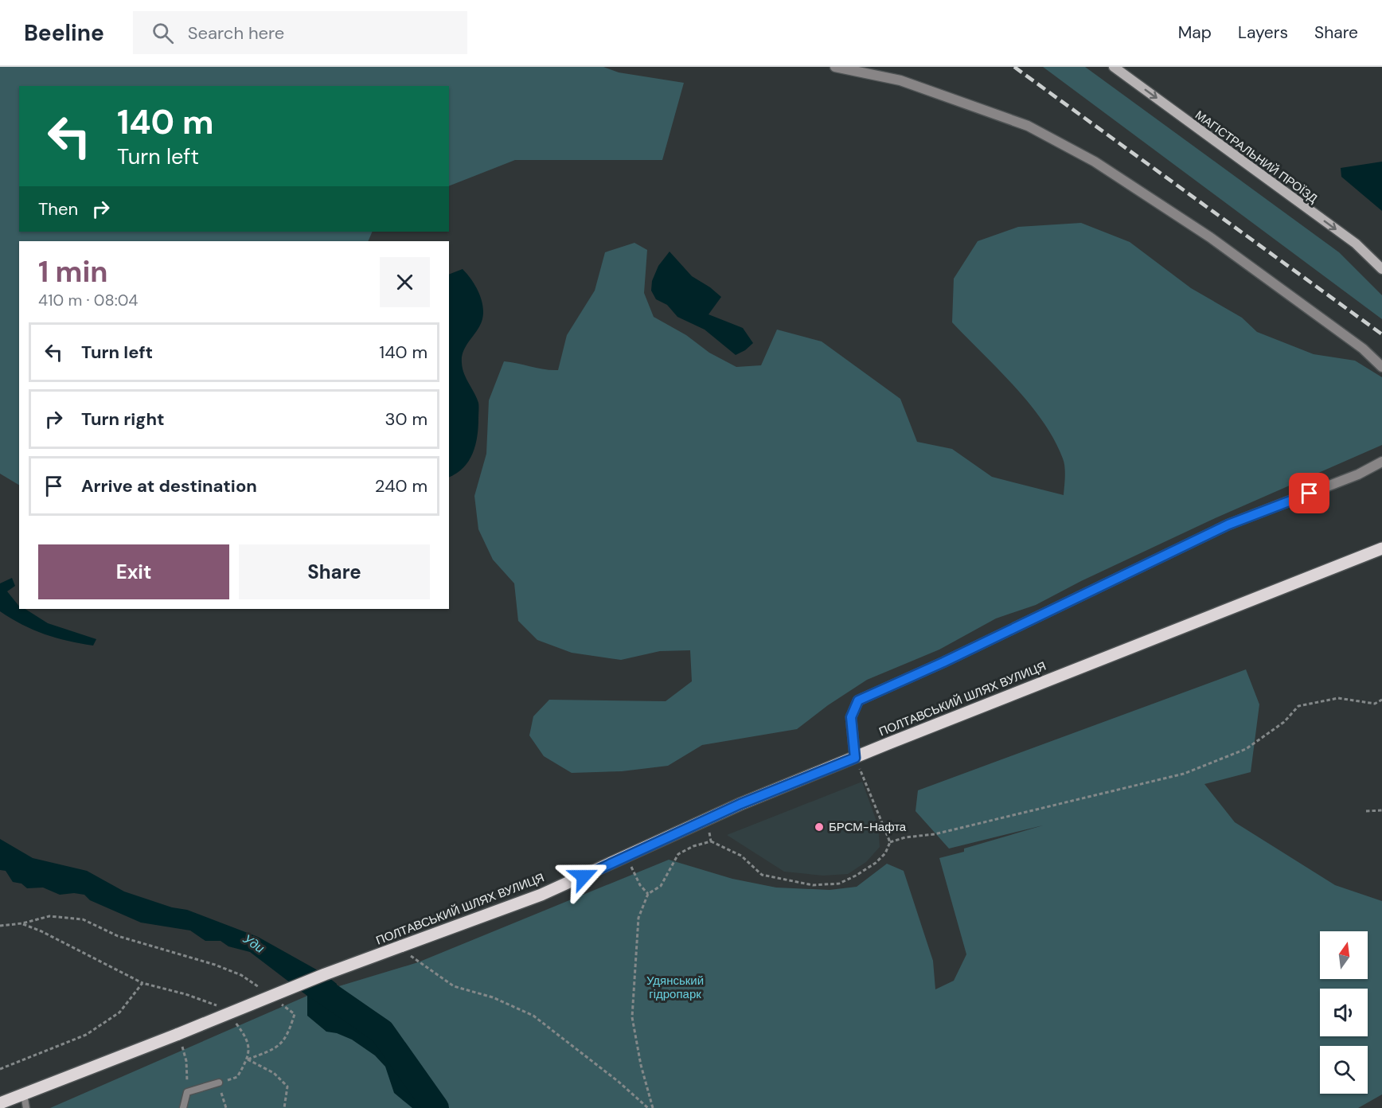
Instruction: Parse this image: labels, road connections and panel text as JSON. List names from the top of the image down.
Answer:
{
  "streets": {
    "main road": ["МАГІСТРАЛЬНИЙ ПРОЇЗД", "ПОЛТАВСЬКИЙ ШЛЯХ ВУЛИЦЯ"]
  },
  "one_way": ["МАГІСТРАЛЬНИЙ ПРОЇЗД"],
  "water": ["Уди"],
  "parks": ["Удянський гідропарк"],
  "places": ["БРСМ-Нафта"],
  "north": "top",
  "page": {
    "header": "Beeline",
    "search": "Search here",
    "nav": ["Map", "Layers", "Share"],
    "turn": ["140 m", "Turn left"],
    "then": "Then",
    "heading": ["1 min", "410 m · 08:04"],
    "list": [
      {
        "name": "Turn left",
        "value": "140 m"
      },
      {
        "name": "Turn right",
        "value": "30 m"
      },
      {
        "name": "Arrive at destination",
        "value": "240 m"
      }
    ],
    "buttons": ["Exit", "Share"]
  }
}
